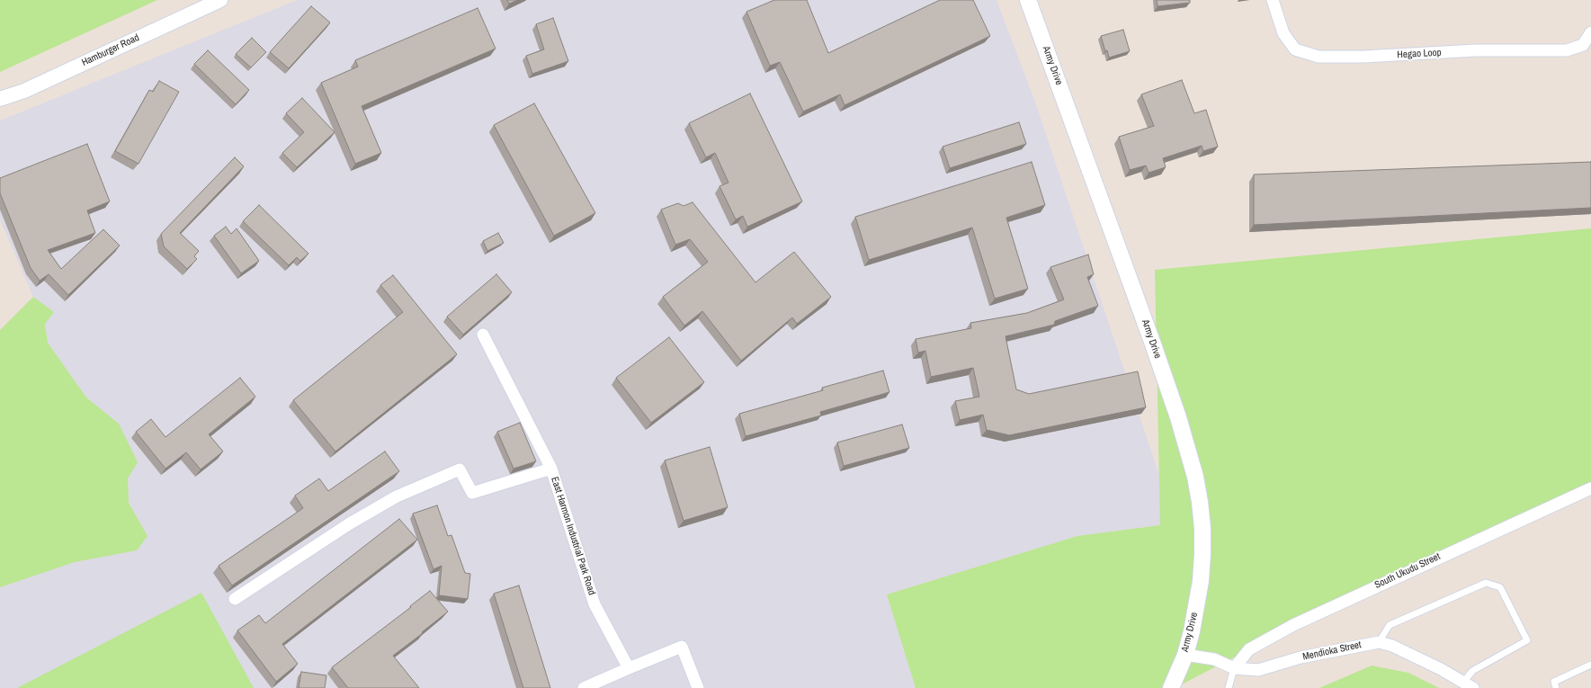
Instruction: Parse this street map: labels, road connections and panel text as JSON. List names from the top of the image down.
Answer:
{
  "streets": {
    "main road": ["Army Drive"],
    "street": [
      "Hamburger Road",
      "Hegao Loop",
      "East Harmon Industrial Park Road",
      "South Ukudu Street",
      "Mendioka Street"
    ]
  },
  "crossings": [
    ["Army Drive", "Mendioka Street"],
    ["South Ukudu Street", "Mendioka Street"]
  ]
}
